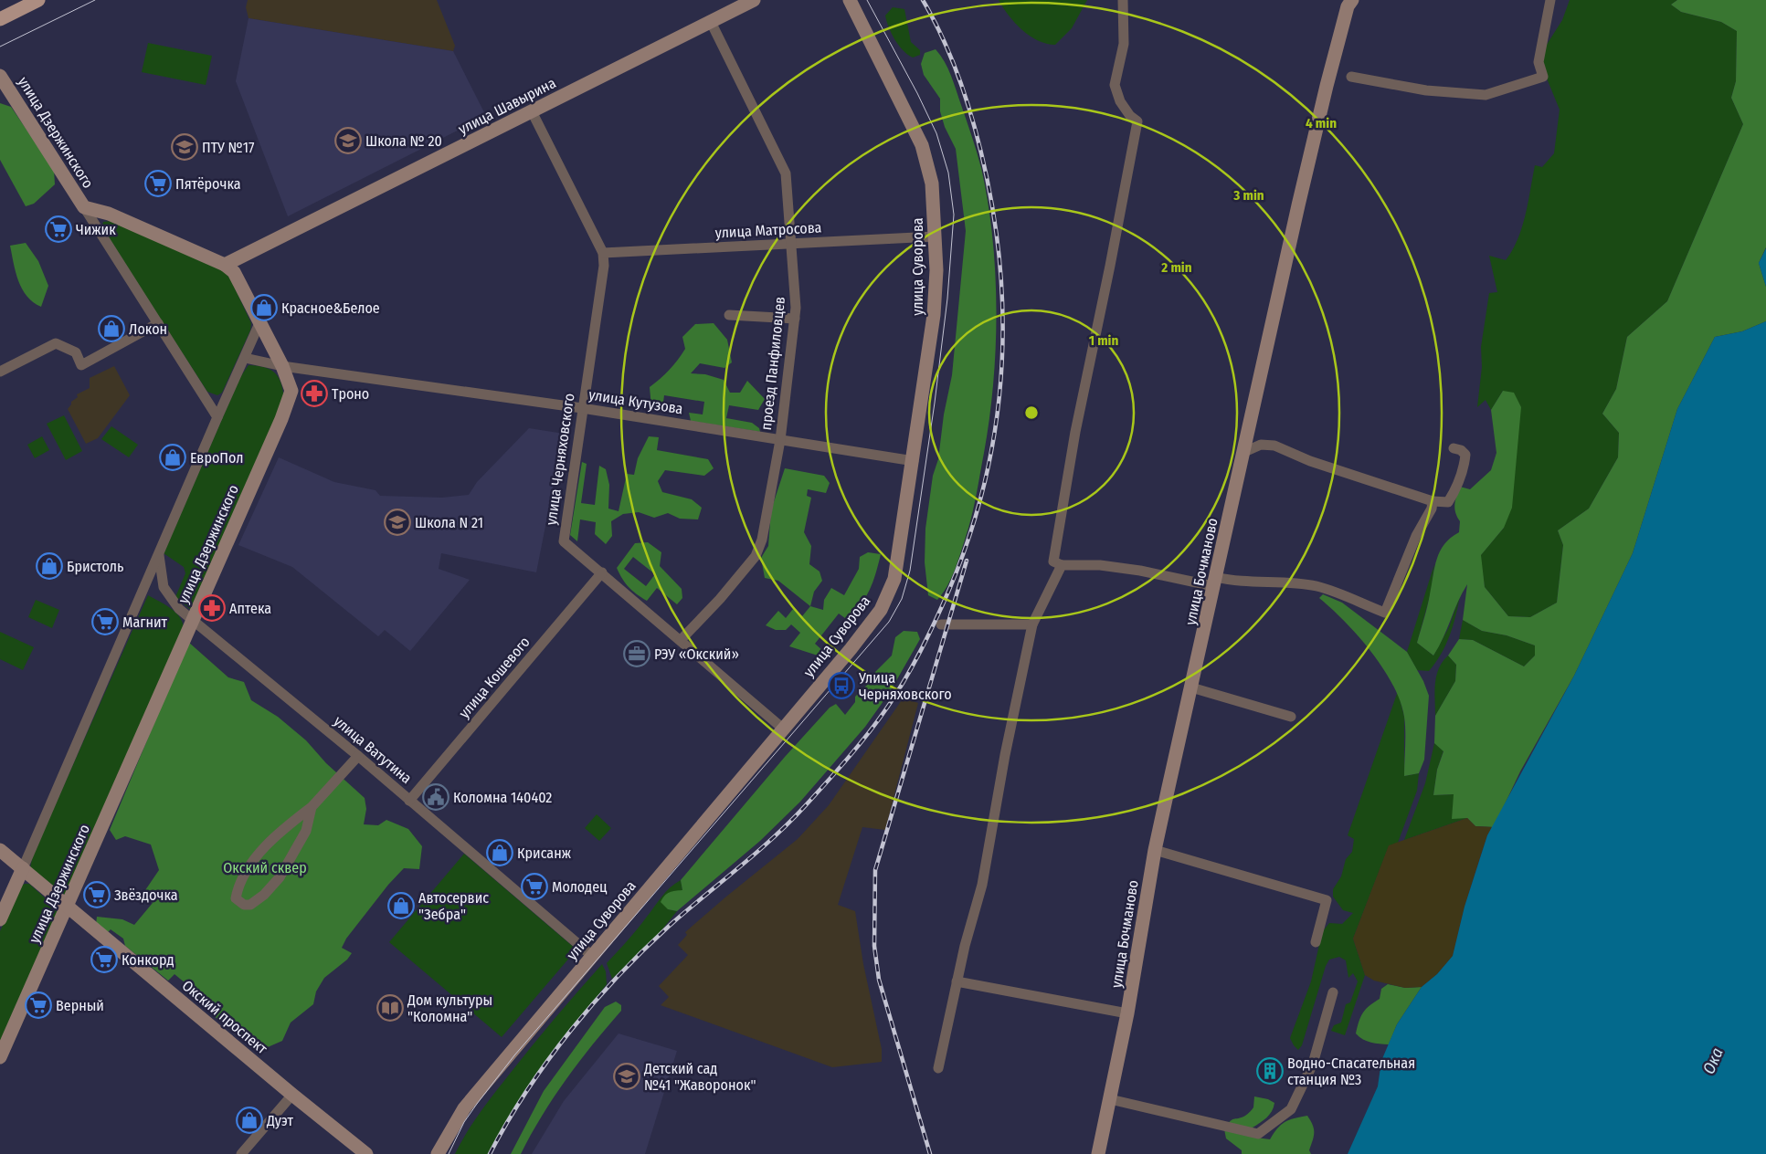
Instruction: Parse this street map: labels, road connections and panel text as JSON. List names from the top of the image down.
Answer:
{
  "streets": {
    "street": [
      "улица Шавырина",
      "улица Дзержинского",
      "улица Матросова",
      "улица Суворова",
      "проезд Панфиловцев",
      "улица Кутузова",
      "улица Черняховского",
      "улица Бочманово",
      "улица Кошевого",
      "улица Ватутина",
      "Окский проспект"
    ]
  },
  "crossings": [
    ["улица Шавырина", "улица Дзержинского"],
    ["улица Шавырина", "проезд Панфиловцев"],
    ["улица Дзержинского", "улица Кутузова"],
    ["улица Дзержинского", "улица Ватутина"],
    ["улица Дзержинского", "Окский проспект"],
    ["улица Матросова", "улица Суворова"],
    ["улица Матросова", "проезд Панфиловцев"],
    ["улица Матросова", "улица Черняховского"],
    ["улица Суворова", "улица Кутузова"],
    ["улица Суворова", "улица Черняховского"],
    ["улица Суворова", "улица Ватутина"],
    ["проезд Панфиловцев", "улица Кутузова"],
    ["проезд Панфиловцев", "улица Черняховского"],
    ["улица Кутузова", "улица Черняховского"],
    ["улица Черняховского", "улица Кошевого"],
    ["улица Кошевого", "улица Ватутина"]
  ],
  "water": ["Ока"],
  "parks": ["Окский сквер"],
  "places": {
    "school or university": [
      "Школа № 20",
      "ПТУ №17",
      "Школа N 21",
      "Детский сад №41 \"Жаворонок\""
    ],
    "supermarket": [
      "Пятёрочка",
      "Чижик",
      "Магнит",
      "Молодец",
      "Звёздочка",
      "Конкорд",
      "Верный"
    ],
    "shop": [
      "Красное&Белое",
      "Локон",
      "ЕвроПол",
      "Бристоль",
      "Крисанж",
      "Автосервис \"Зебра\"",
      "Дуэт"
    ],
    "pharmacy": ["Троно", "Аптека"],
    "office": ["РЭУ «Окский»"],
    "bus stop": ["Улица Черняховского"],
    "public building": ["Коломна 140402"],
    "library": ["Дом культуры \"Коломна\""],
    "building": ["Водно-Спасательная станция №3"]
  },
  "rings": [
    "4 min",
    "3 min",
    "2 min",
    "1 min"
  ]
}
